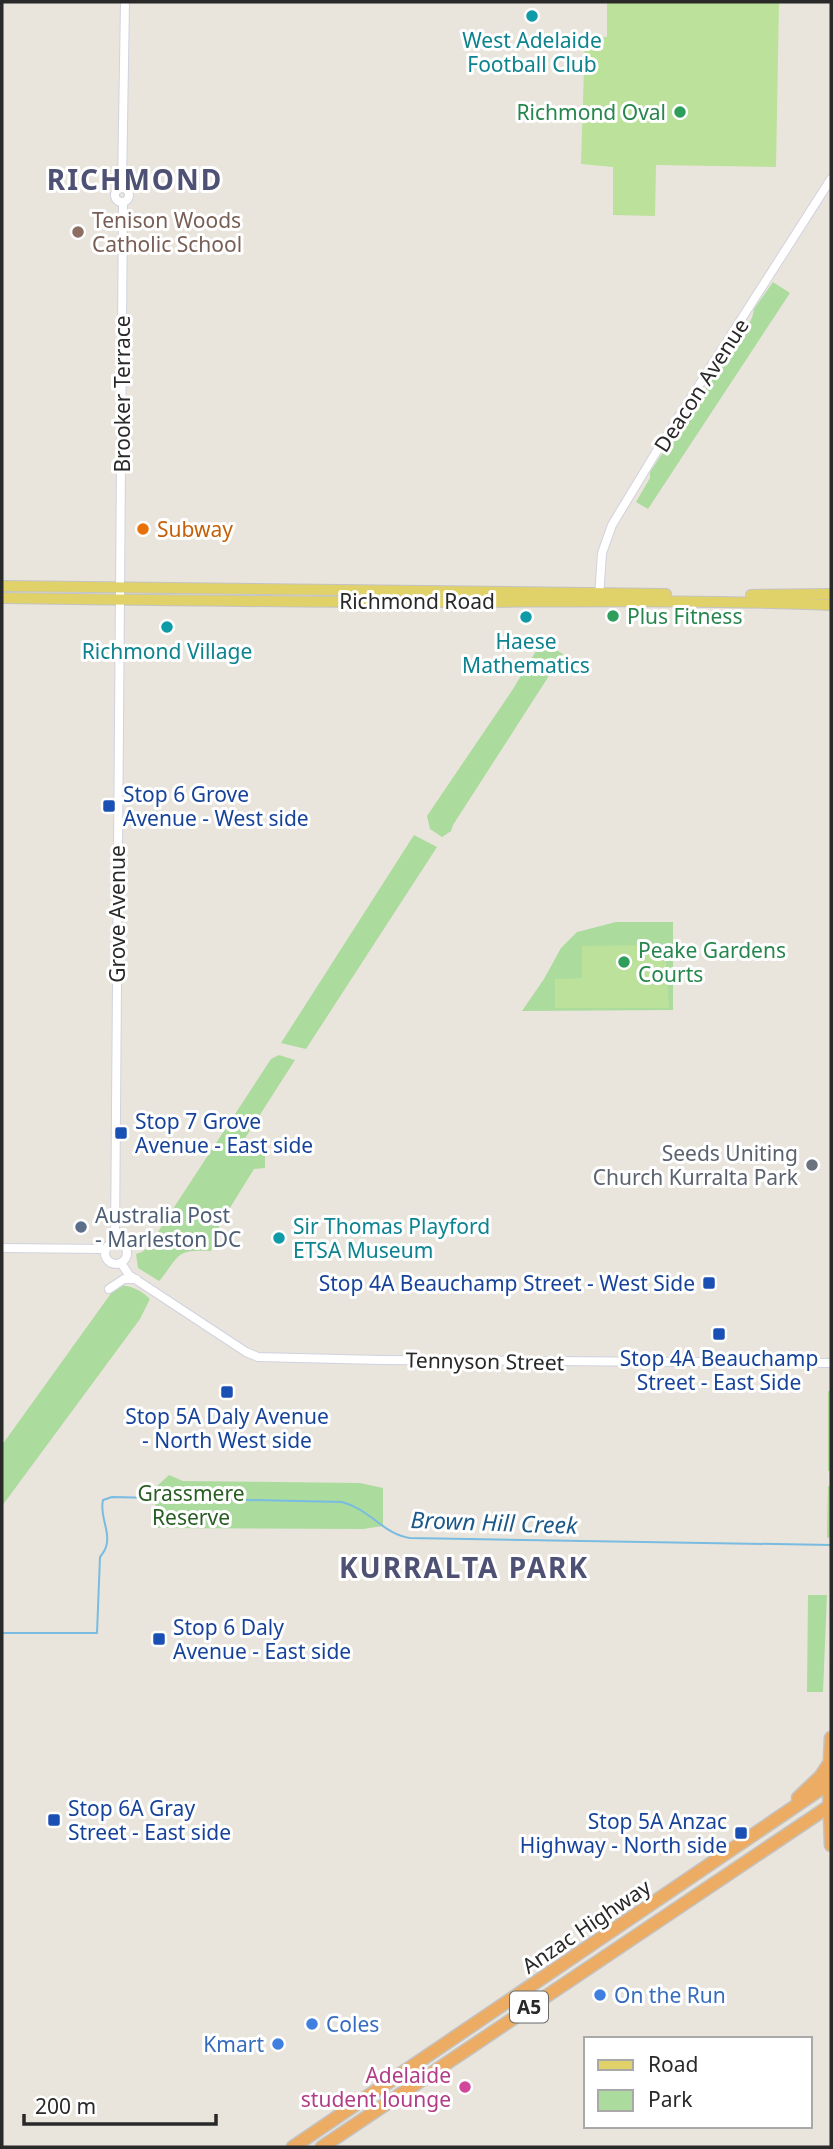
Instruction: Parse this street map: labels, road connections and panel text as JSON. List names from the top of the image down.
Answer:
{
  "streets": {
    "highway": ["Anzac Highway", "A5"],
    "main road": ["Richmond Road"],
    "street": [
      "Deacon Avenue",
      "Brooker Terrace",
      "Grove Avenue",
      "Tennyson Street"
    ]
  },
  "crossings": [
    ["Deacon Avenue", "Richmond Road"],
    ["Brooker Terrace", "Richmond Road"],
    ["Brooker Terrace", "Grove Avenue"],
    ["Richmond Road", "Grove Avenue"],
    ["Grove Avenue", "Tennyson Street"]
  ],
  "districts": ["RICHMOND", "KURRALTA PARK"],
  "water": ["Brown Hill Creek"],
  "parks": ["Grassmere Reserve"],
  "places": {
    "other": [
      "West Adelaide Football Club",
      "Richmond Oval",
      "Tenison Woods Catholic School",
      "Subway",
      "Plus Fitness",
      "Haese Mathematics",
      "Richmond Village",
      "Peake Gardens Courts",
      "Seeds Uniting Church Kurralta Park",
      "Australia Post - Marleston DC",
      "Sir Thomas Playford ETSA Museum",
      "On the Run",
      "Coles",
      "Kmart",
      "Adelaide student lounge"
    ],
    "transit": [
      "Stop 6 Grove Avenue - West side",
      "Stop 7 Grove Avenue - East side",
      "Stop 4A Beauchamp Street - West Side",
      "Stop 4A Beauchamp Street - East Side",
      "Stop 5A Daly Avenue - North West side",
      "Stop 6 Daly Avenue - East side",
      "Stop 6A Gray Street - East side",
      "Stop 5A Anzac Highway - North side"
    ]
  },
  "legend": ["Road", "Park"],
  "scale_bar": "200 m"
}
